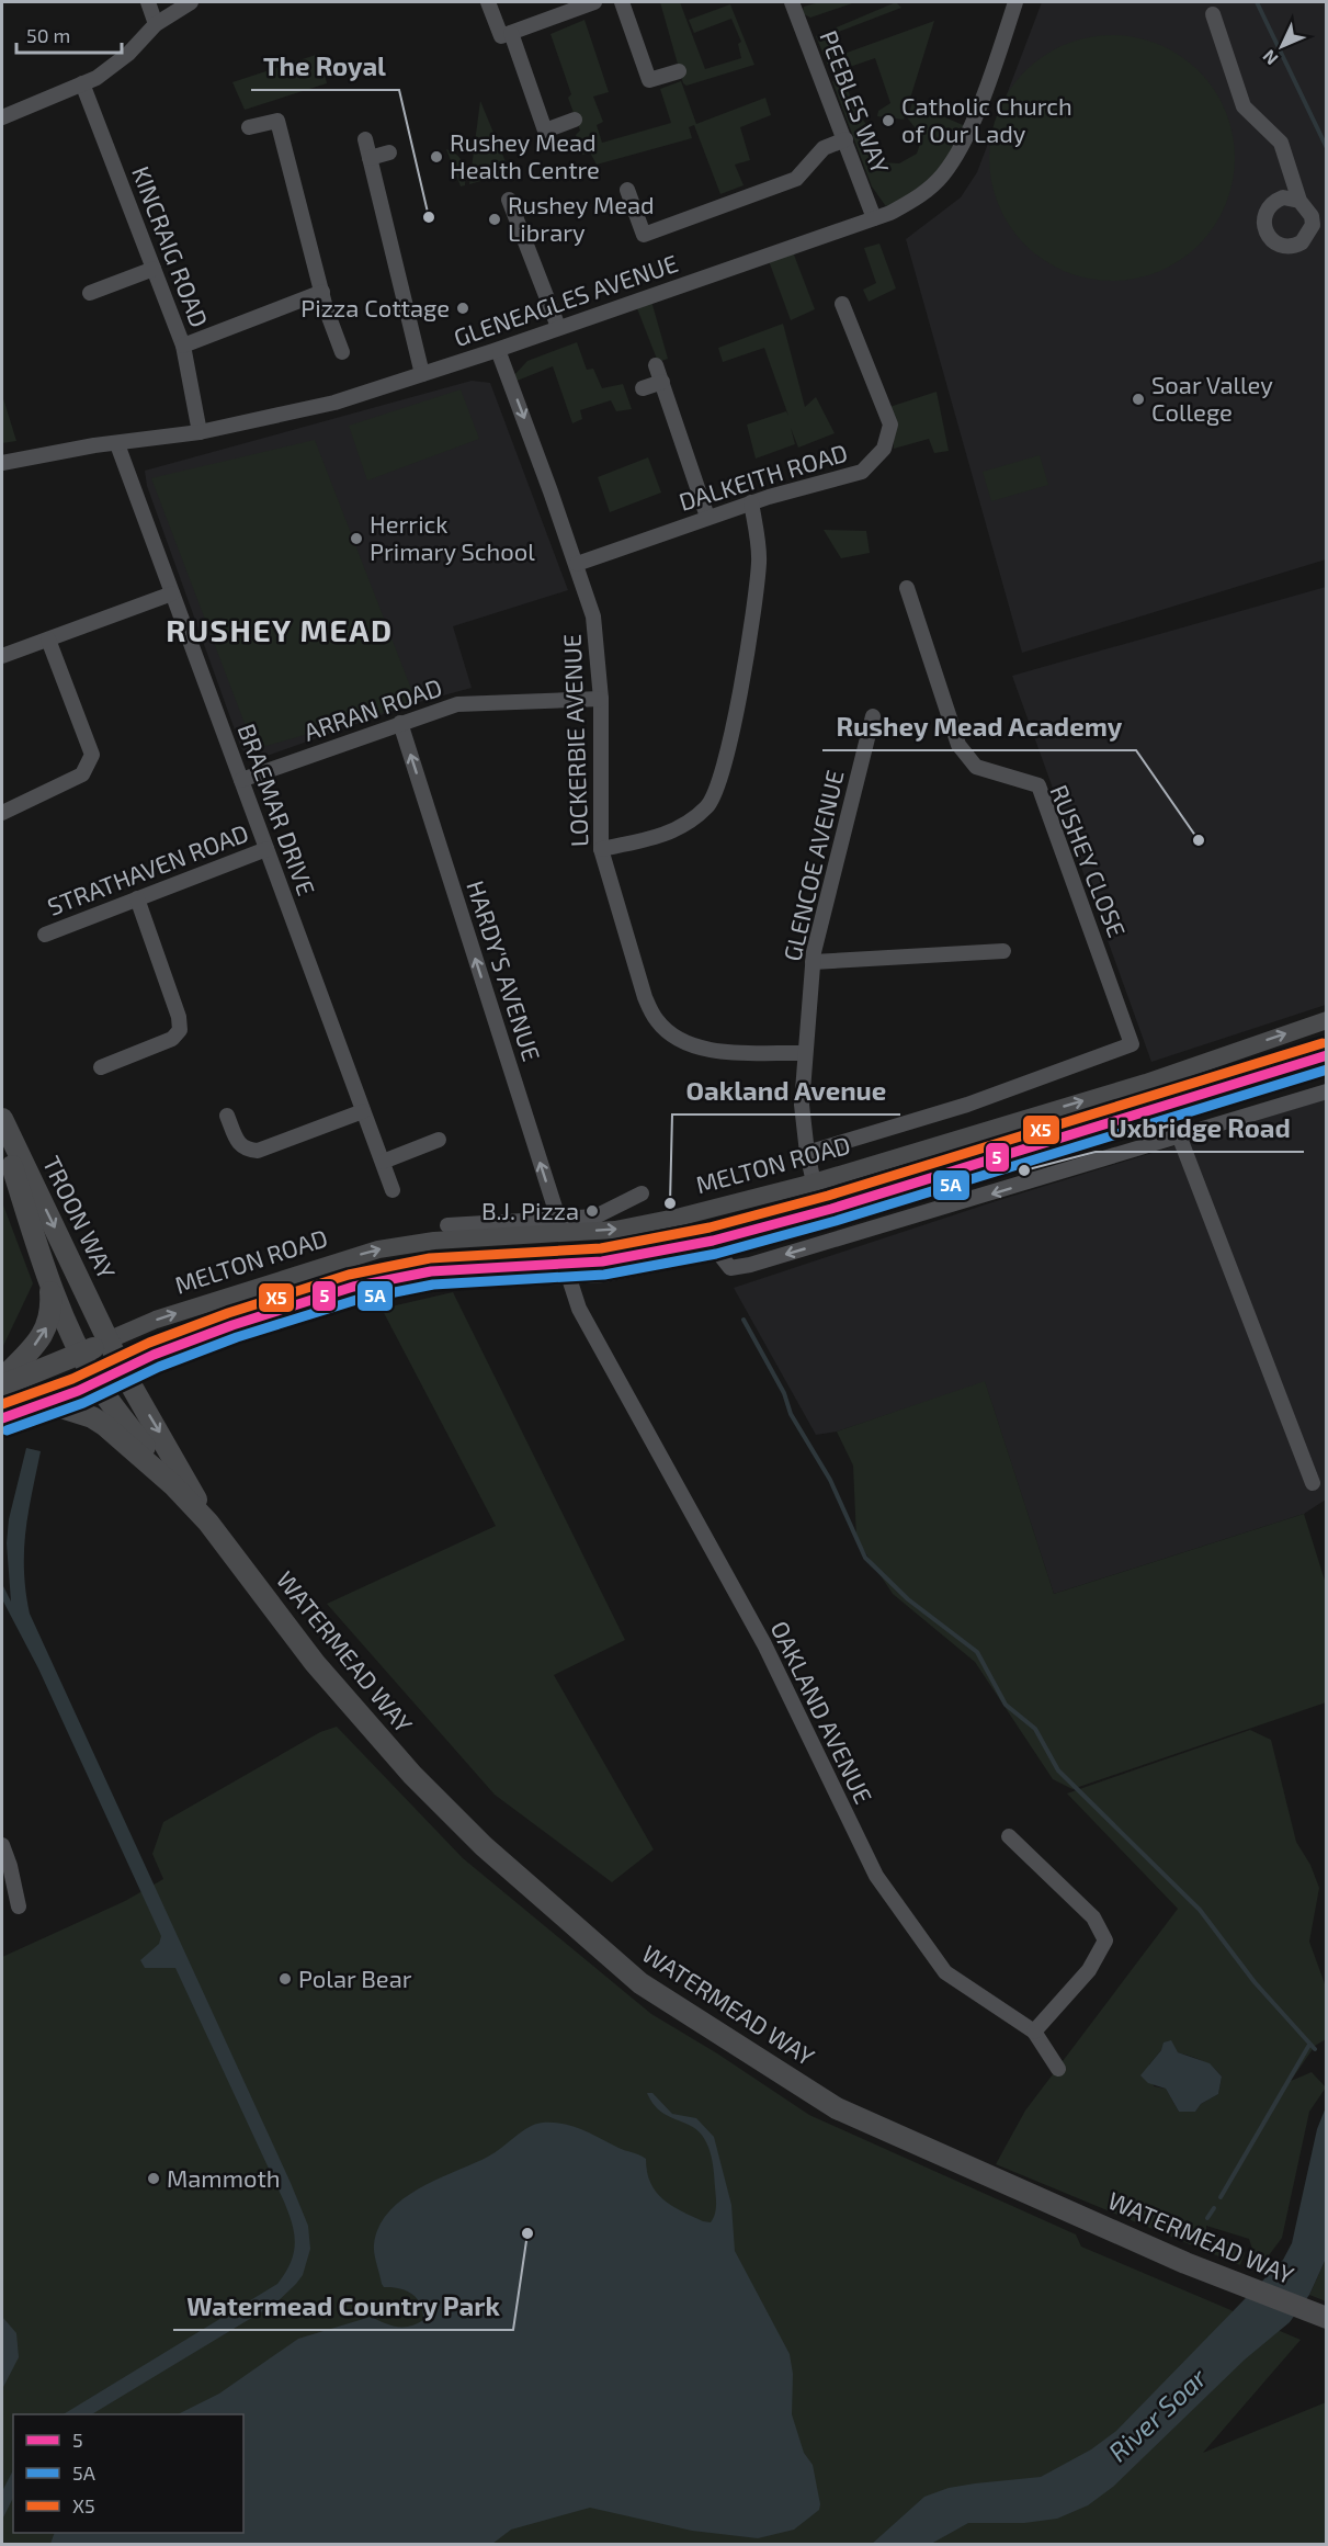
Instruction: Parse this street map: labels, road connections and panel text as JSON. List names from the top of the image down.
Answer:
{
  "streets": {
    "highway": ["MELTON ROAD", "TROON WAY", "WATERMEAD WAY"],
    "street": [
      "PEEBLES WAY",
      "KINCRAIG ROAD",
      "GLENEAGLES AVENUE",
      "DALKEITH ROAD",
      "ARRAN ROAD",
      "LOCKERBIE AVENUE",
      "BRAEMAR DRIVE",
      "RUSHEY CLOSE",
      "GLENCOE AVENUE",
      "STRATHAVEN ROAD",
      "HARDY'S AVENUE",
      "OAKLAND AVENUE"
    ]
  },
  "crossings": [
    ["PEEBLES WAY", "GLENEAGLES AVENUE"],
    ["KINCRAIG ROAD", "GLENEAGLES AVENUE"],
    ["GLENEAGLES AVENUE", "LOCKERBIE AVENUE"],
    ["GLENEAGLES AVENUE", "BRAEMAR DRIVE"],
    ["DALKEITH ROAD", "LOCKERBIE AVENUE"],
    ["ARRAN ROAD", "LOCKERBIE AVENUE"],
    ["ARRAN ROAD", "BRAEMAR DRIVE"],
    ["ARRAN ROAD", "HARDY'S AVENUE"],
    ["LOCKERBIE AVENUE", "GLENCOE AVENUE"],
    ["BRAEMAR DRIVE", "STRATHAVEN ROAD"],
    ["RUSHEY CLOSE", "GLENCOE AVENUE"],
    ["GLENCOE AVENUE", "MELTON ROAD"],
    ["HARDY'S AVENUE", "MELTON ROAD"],
    ["MELTON ROAD", "TROON WAY"],
    ["MELTON ROAD", "WATERMEAD WAY"],
    ["TROON WAY", "WATERMEAD WAY"]
  ],
  "one_way": ["HARDY'S AVENUE"],
  "districts": ["RUSHEY MEAD"],
  "water": ["River Soar"],
  "places": [
    "Catholic Church of Our Lady",
    "Rushey Mead Health Centre",
    "The Royal",
    "Rushey Mead Library",
    "Pizza Cottage",
    "Soar Valley College",
    "Herrick Primary School",
    "Rushey Mead Academy",
    "Uxbridge Road",
    "Oakland Avenue",
    "B.J. Pizza",
    "Polar Bear",
    "Mammoth",
    "Watermead Country Park"
  ],
  "lines": ["transit line X5", "transit line 5", "transit line 5A"],
  "legend": ["5", "5A", "X5"],
  "scale_bar": "50 m",
  "north": "bottom left"
}
